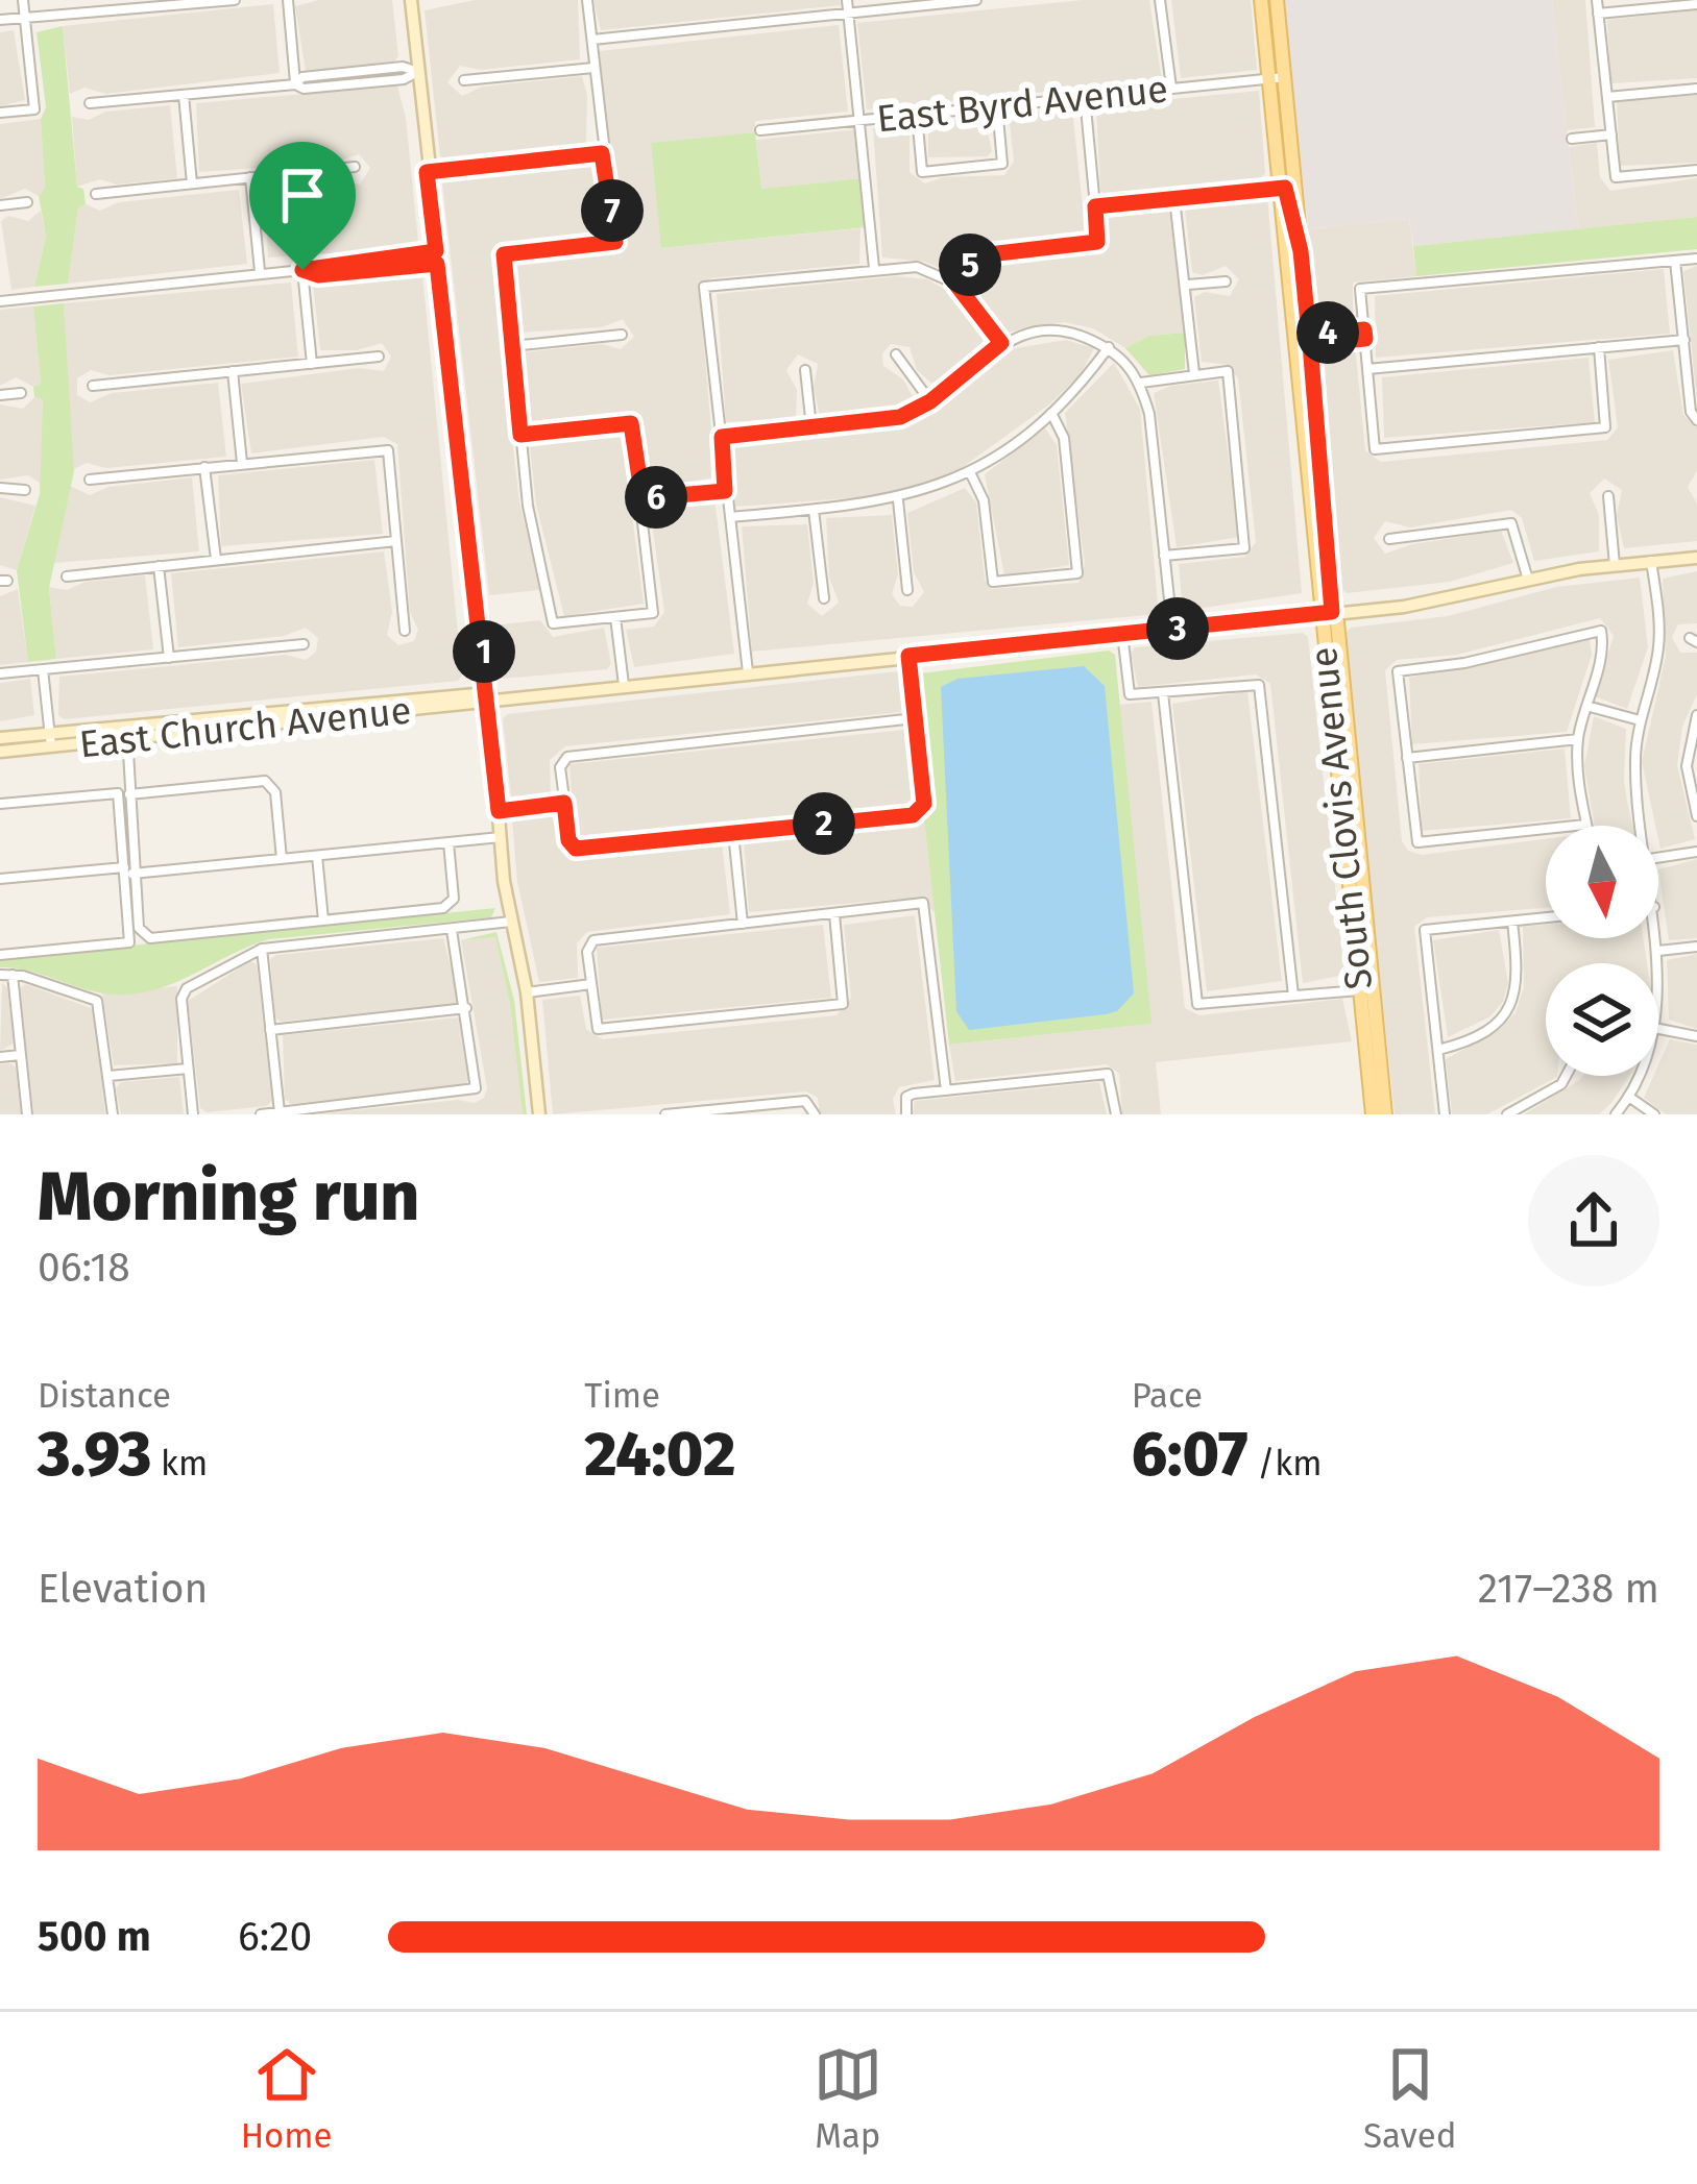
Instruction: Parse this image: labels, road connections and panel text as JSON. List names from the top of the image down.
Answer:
{
  "streets": {
    "main road": ["South Clovis Avenue"],
    "street": ["East Byrd Avenue", "East Church Avenue"]
  },
  "crossings": [
    ["East Byrd Avenue", "South Clovis Avenue"],
    ["East Church Avenue", "South Clovis Avenue"]
  ],
  "north": "bottom",
  "page": {
    "pins": [
      "7",
      "5",
      "4",
      "6",
      "3",
      "1",
      "2"
    ],
    "heading": ["Morning run", "06:18"],
    "stats": [
      ["Distance", "3.93 km"],
      ["Time", "24:02"],
      ["Pace", "6:07 /km"]
    ],
    "chart": ["Elevation", "217–238 m"],
    "list": [
      {
        "name": "500 m",
        "note": "6:20"
      }
    ],
    "tabs": ["Home", "Map", "Saved"]
  }
}
